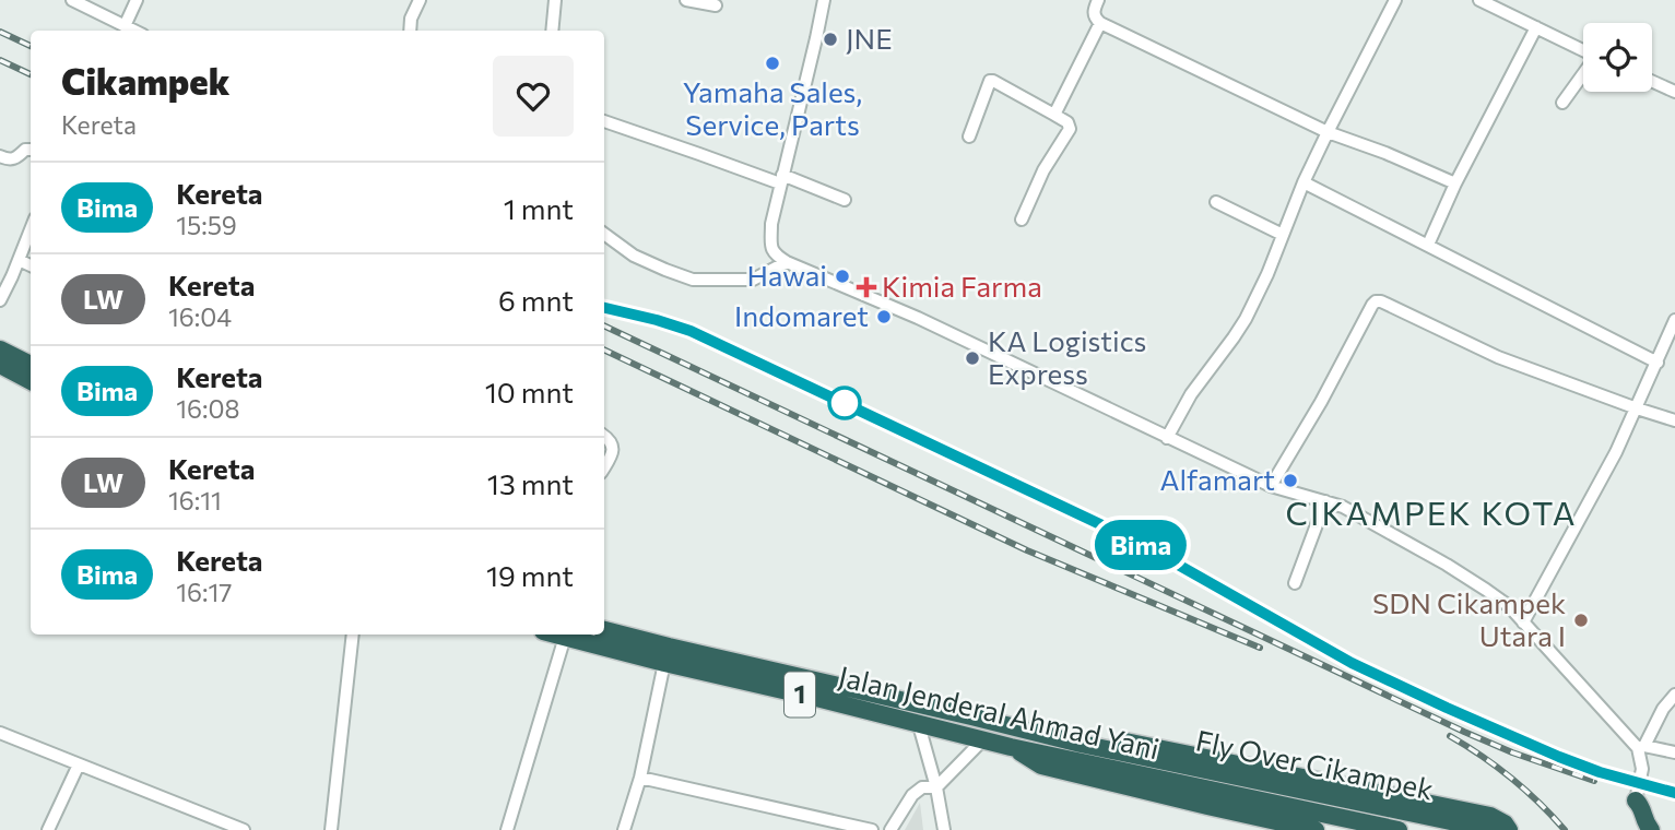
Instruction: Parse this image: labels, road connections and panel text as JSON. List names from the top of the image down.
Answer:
{
  "streets": {
    "highway": ["1", "Jalan Jenderal Ahmad Yani", "Fly Over Cikampek"]
  },
  "crossings": [
    ["Jalan Jenderal Ahmad Yani", "Fly Over Cikampek"]
  ],
  "districts": ["CIKAMPEK KOTA"],
  "places": {
    "other": [
      "JNE",
      "Yamaha Sales, Service, Parts",
      "Hawai",
      "Indomaret",
      "KA Logistics Express",
      "Alfamart",
      "SDN Cikampek Utara I"
    ],
    "health": ["Kimia Farma"]
  },
  "page": {
    "on_map": "Bima",
    "heading": ["Cikampek", "Kereta"],
    "list": [
      {
        "mark": "Bima",
        "name": "Kereta",
        "note": "15:59",
        "value": "1 mnt"
      },
      {
        "mark": "LW",
        "name": "Kereta",
        "note": "16:04",
        "value": "6 mnt"
      },
      {
        "mark": "Bima",
        "name": "Kereta",
        "note": "16:08",
        "value": "10 mnt"
      },
      {
        "mark": "LW",
        "name": "Kereta",
        "note": "16:11",
        "value": "13 mnt"
      },
      {
        "mark": "Bima",
        "name": "Kereta",
        "note": "16:17",
        "value": "19 mnt"
      }
    ]
  }
}
